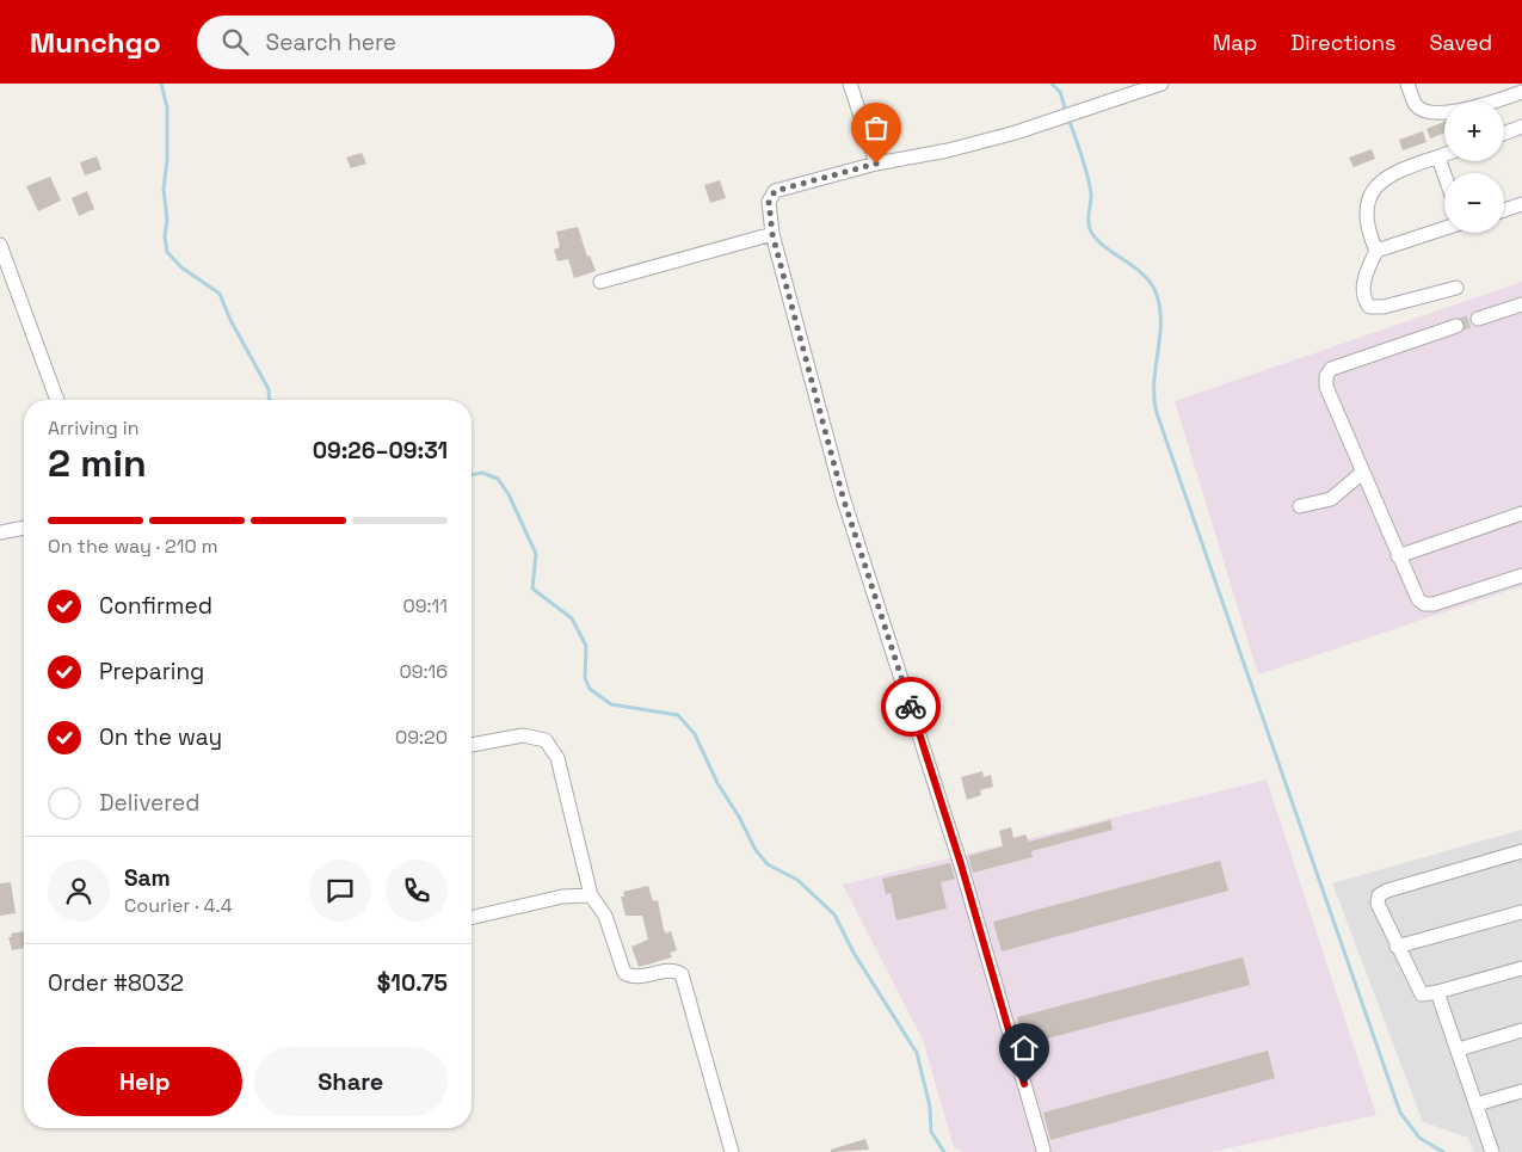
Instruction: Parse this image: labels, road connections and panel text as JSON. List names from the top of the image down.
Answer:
{
  "page": {
    "header": "Munchgo",
    "search": "Search here",
    "nav": ["Map", "Directions", "Saved"],
    "map_buttons": ["+", "−"],
    "heading": ["2 min", "Arriving in", "09:26–09:31"],
    "panel": [
      "Sam",
      "Courier · 4.4",
      "Order #8032",
      "$10.75"
    ],
    "bar": "On the way · 210 m",
    "list": [
      ["Confirmed", "09:11"],
      ["Preparing", "09:16"],
      ["On the way", "09:20"],
      "Delivered"
    ],
    "buttons": ["Help", "Share"]
  }
}
